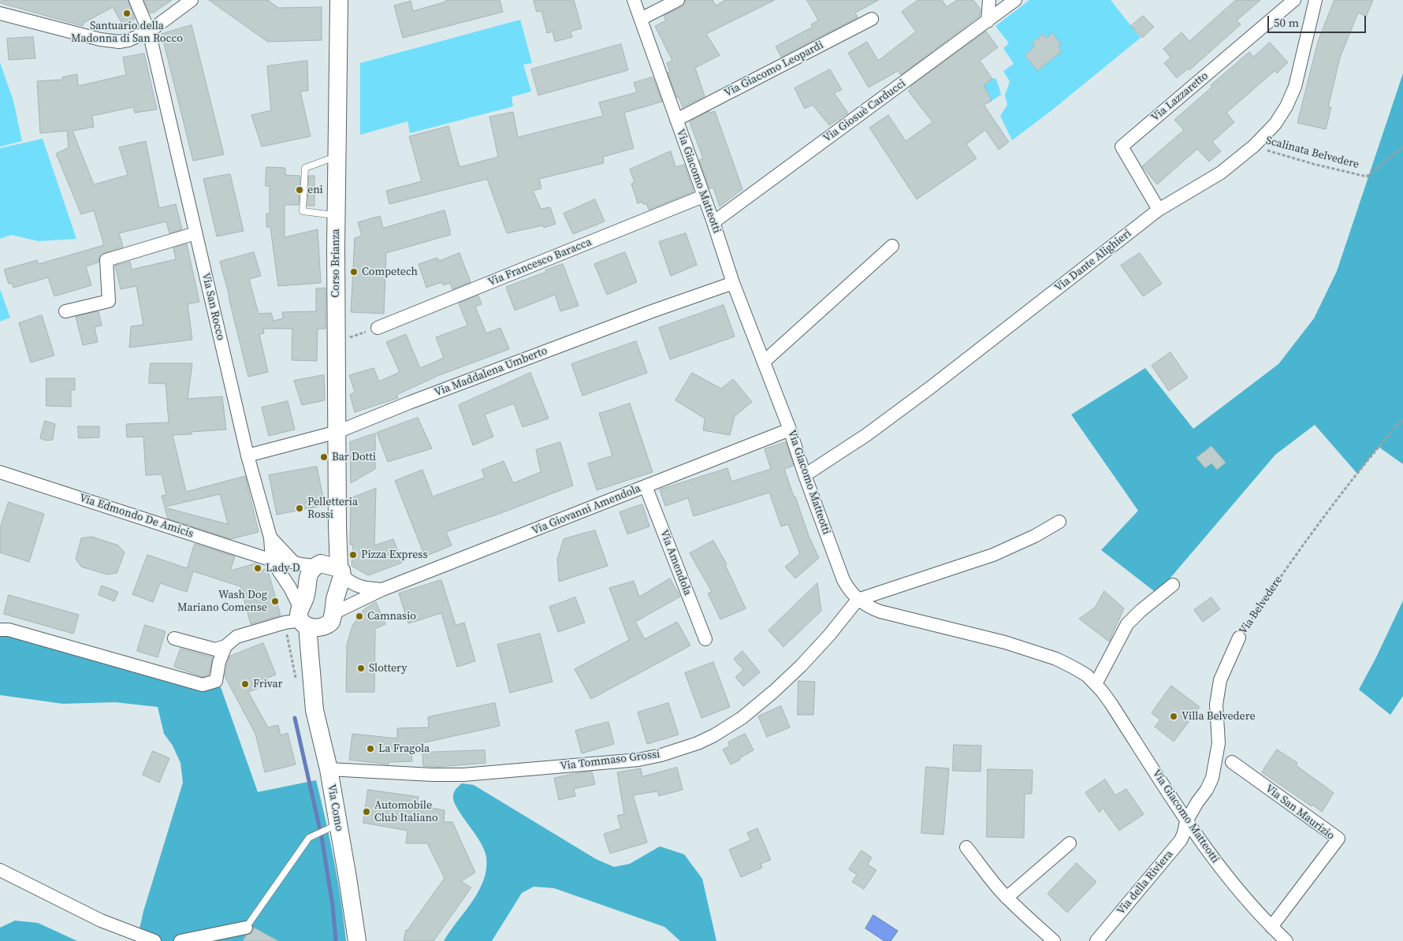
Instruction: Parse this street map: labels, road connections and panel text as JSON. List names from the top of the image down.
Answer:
{
  "streets": {
    "main road": ["Corso Brianza", "Via Como"],
    "street": [
      "Via Giacomo Leopardi",
      "Via Lazzaretto",
      "Via Giosuè Carducci",
      "Via Giacomo Matteotti",
      "Via Dante Alighieri",
      "Via Francesco Baracca",
      "Via San Rocco",
      "Via Maddalena Umberto",
      "Via Giovanni Amendola",
      "Via Edmondo De Amicis",
      "Via Amendola",
      "Via Belvedere",
      "Via Tommaso Grossi",
      "Via San Maurizio",
      "Via della Riviera"
    ],
    "path": ["Scalinata Belvedere"]
  },
  "crossings": [
    ["Via Giacomo Leopardi", "Via Giacomo Matteotti"],
    ["Via Lazzaretto", "Via Dante Alighieri"],
    ["Via Giosuè Carducci", "Via Giacomo Matteotti"],
    ["Scalinata Belvedere", "Via Dante Alighieri"],
    ["Via Giacomo Matteotti", "Via Dante Alighieri"],
    ["Via Giacomo Matteotti", "Via Francesco Baracca"],
    ["Via Giacomo Matteotti", "Via Maddalena Umberto"],
    ["Via Giacomo Matteotti", "Via Giovanni Amendola"],
    ["Via Giacomo Matteotti", "Via Belvedere"],
    ["Via Giacomo Matteotti", "Via Tommaso Grossi"],
    ["Via Giacomo Matteotti", "Via San Maurizio"],
    ["Via Giacomo Matteotti", "Via della Riviera"],
    ["Corso Brianza", "Via San Rocco"],
    ["Corso Brianza", "Via Maddalena Umberto"],
    ["Corso Brianza", "Via Giovanni Amendola"],
    ["Corso Brianza", "Via Edmondo De Amicis"],
    ["Corso Brianza", "Via Como"],
    ["Via San Rocco", "Via Maddalena Umberto"],
    ["Via San Rocco", "Via Edmondo De Amicis"],
    ["Via San Rocco", "Via Como"],
    ["Via Giovanni Amendola", "Via Amendola"],
    ["Via Giovanni Amendola", "Via Como"],
    ["Via Belvedere", "Via della Riviera"],
    ["Via Tommaso Grossi", "Via Como"]
  ],
  "places": [
    "Santuario della Madonna di San Rocco",
    "eni",
    "Competech",
    "Bar Dotti",
    "Pelletteria Rossi",
    "Pizza Express",
    "Lady D",
    "Wash Dog Mariano Comense",
    "Camnasio",
    "Slottery",
    "Frivar",
    "Villa Belvedere",
    "La Fragola",
    "Automobile Club Italiano"
  ],
  "scale_bar": "50 m"
}
